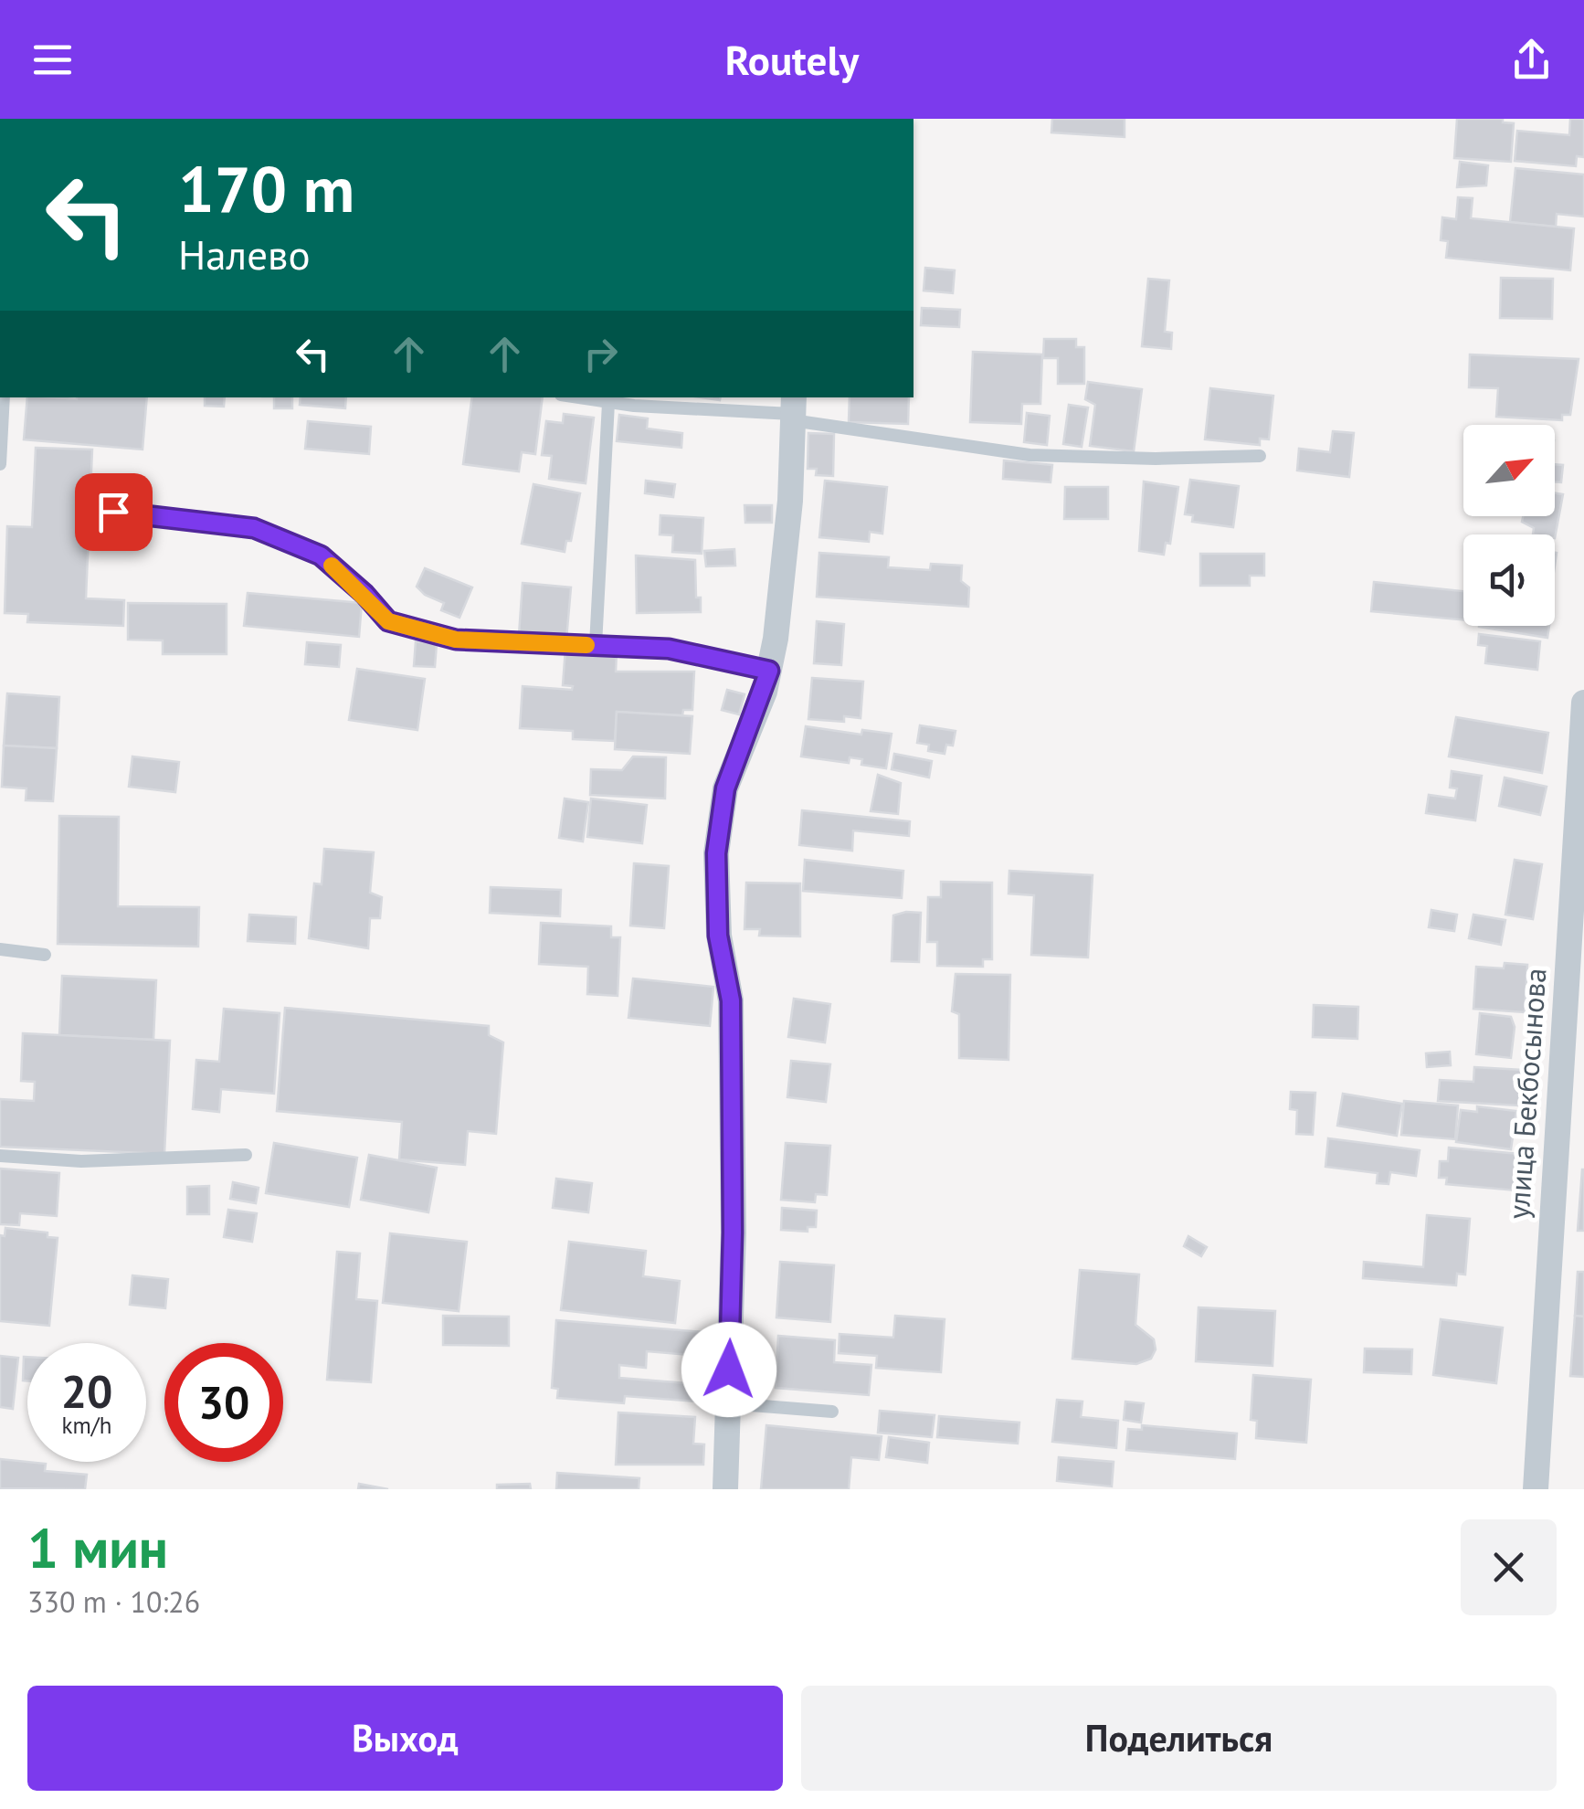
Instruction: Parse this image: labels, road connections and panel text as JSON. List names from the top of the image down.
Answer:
{
  "streets": {
    "street": ["улица Бекбосынова"]
  },
  "north": "top right",
  "page": {
    "header": "Routely",
    "turn": ["170 m", "Налево"],
    "speed": "20 km/h",
    "limit": "30",
    "heading": ["1 мин", "330 m · 10:26"],
    "buttons": ["Выход", "Поделиться"]
  }
}
